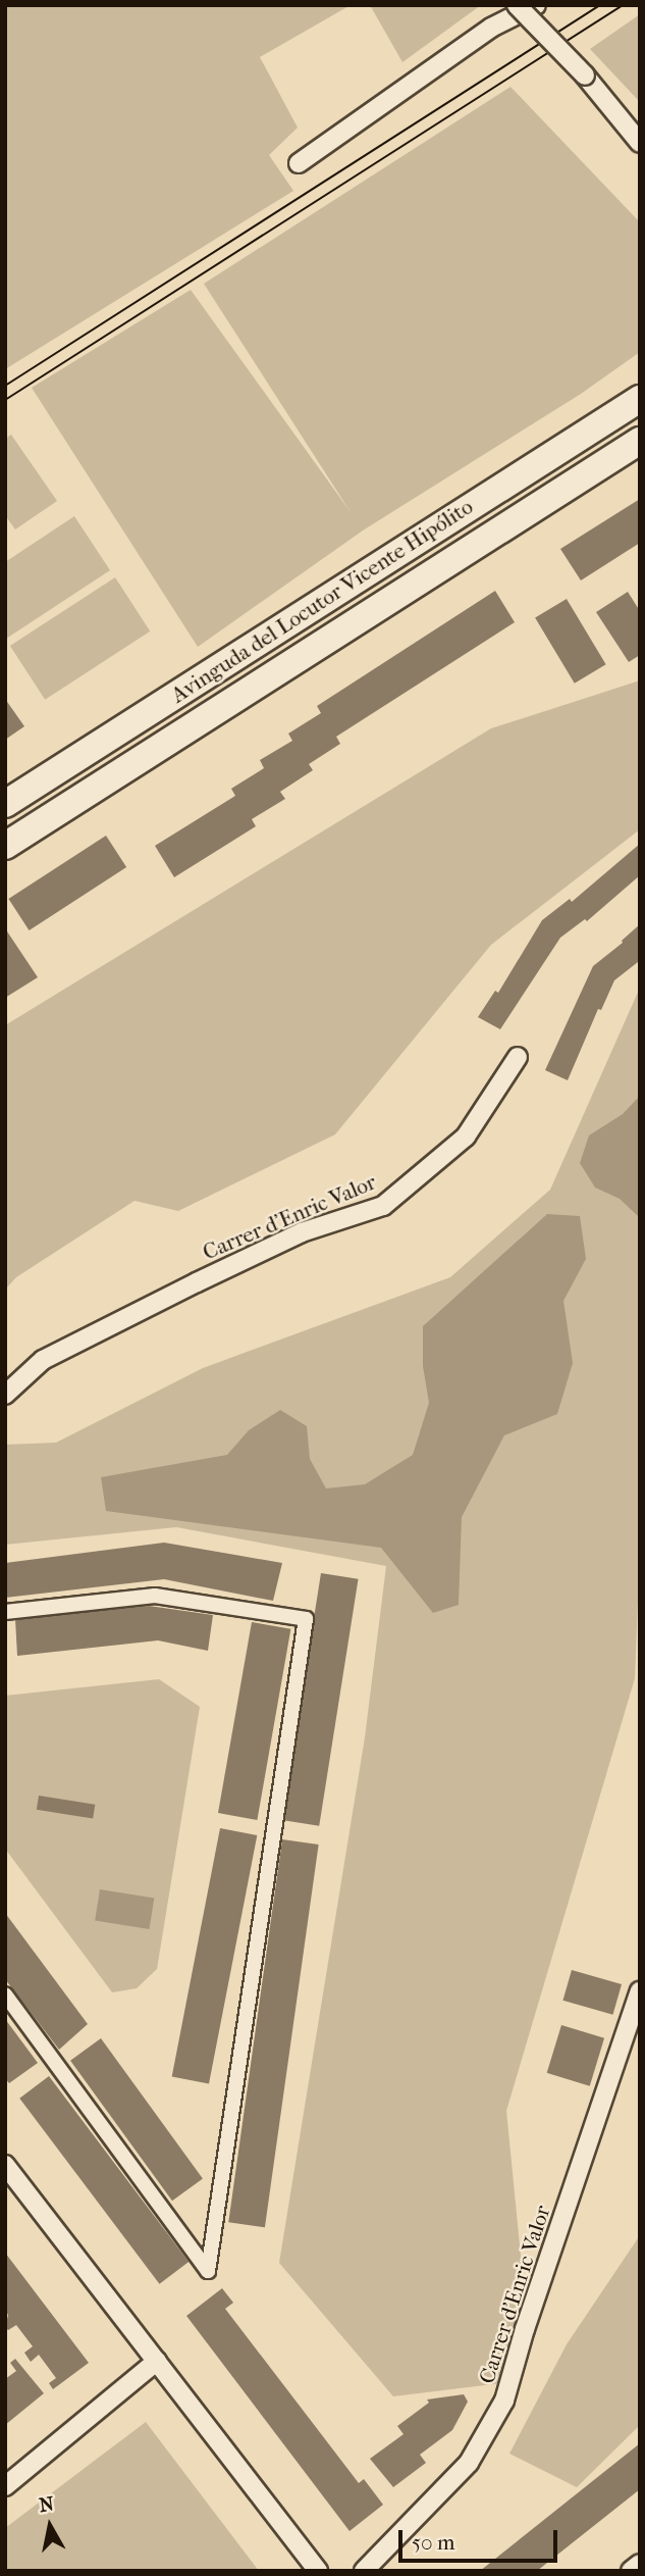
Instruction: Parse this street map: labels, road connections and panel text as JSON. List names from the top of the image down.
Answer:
{
  "streets": {
    "main road": ["Avinguda del Locutor Vicente Hipólito"],
    "street": ["Carrer d'Enric Valor"]
  },
  "scale_bar": "50 m",
  "north": "top"
}
